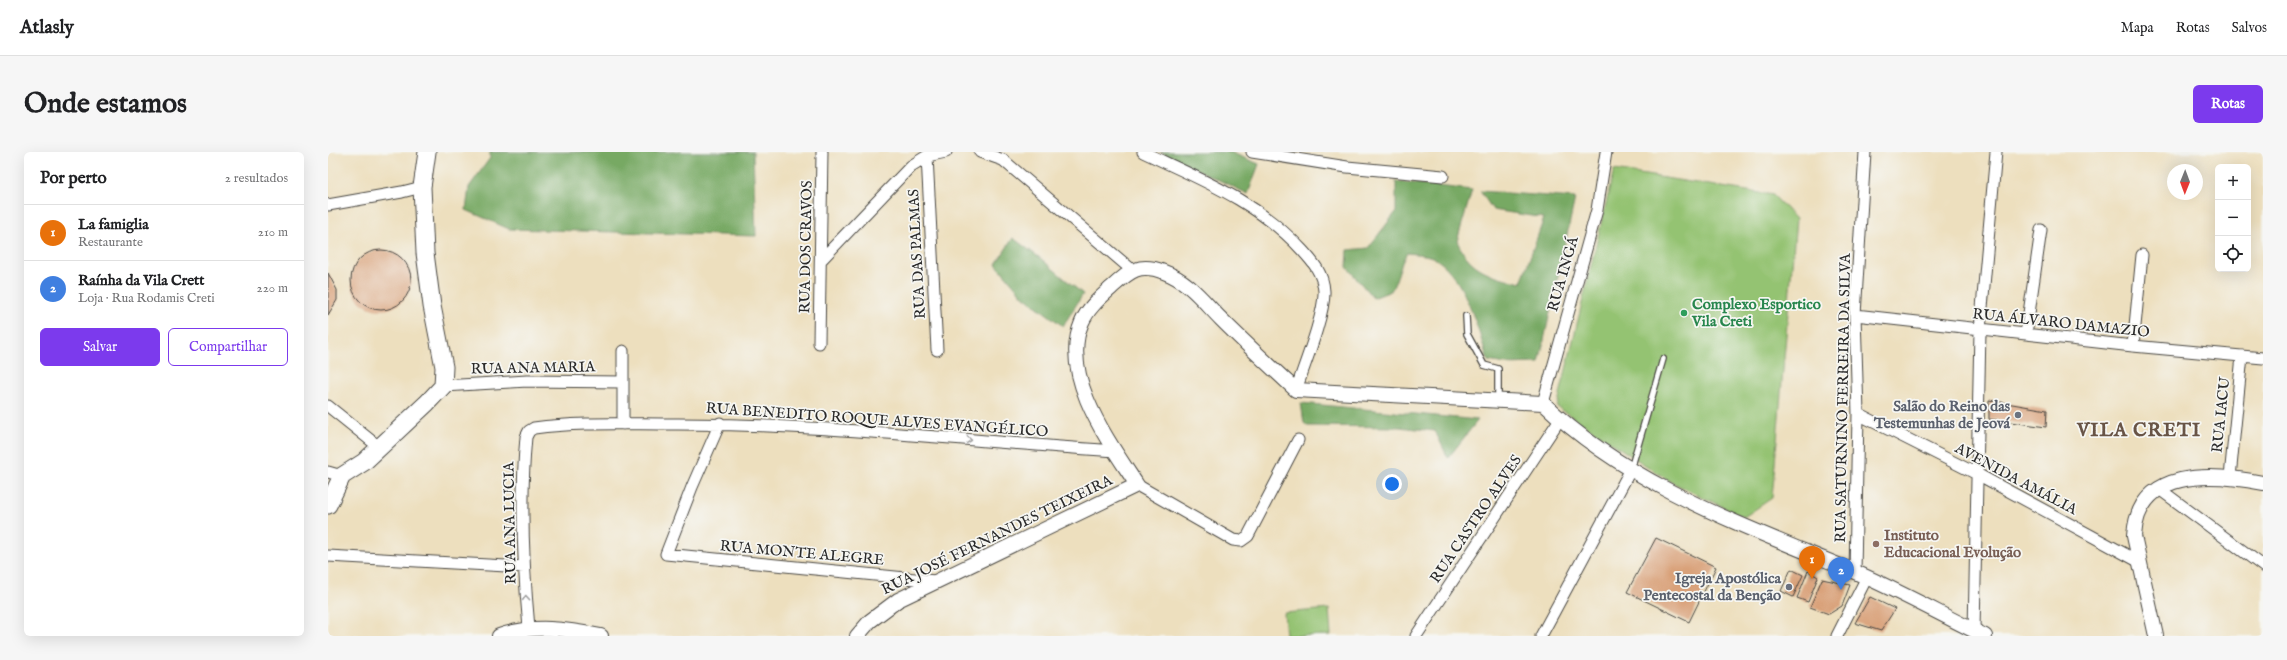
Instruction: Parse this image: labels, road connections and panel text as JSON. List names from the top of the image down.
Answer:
{
  "streets": {
    "street": [
      "RUA DOS CRAVOS",
      "RUA DAS PALMAS",
      "RUA INGÁ",
      "RUA ÁLVARO DAMAZIO",
      "RUA ANA MARIA",
      "RUA SATURNINO FERREIRA DA SILVA",
      "RUA IACU",
      "RUA BENEDITO ROQUE ALVES EVANGÉLICO",
      "AVENIDA AMÁLIA",
      "RUA CASTRO ALVES",
      "RUA ANA LUCIA",
      "RUA JOSÉ FERNANDES TEIXEIRA",
      "RUA MONTE ALEGRE"
    ]
  },
  "crossings": [
    ["RUA ÁLVARO DAMAZIO", "RUA SATURNINO FERREIRA DA SILVA"],
    ["RUA ÁLVARO DAMAZIO", "RUA IACU"],
    ["RUA SATURNINO FERREIRA DA SILVA", "AVENIDA AMÁLIA"],
    ["RUA BENEDITO ROQUE ALVES EVANGÉLICO", "RUA ANA LUCIA"],
    ["RUA BENEDITO ROQUE ALVES EVANGÉLICO", "RUA MONTE ALEGRE"],
    ["RUA JOSÉ FERNANDES TEIXEIRA", "RUA MONTE ALEGRE"]
  ],
  "one_way": ["RUA BENEDITO ROQUE ALVES EVANGÉLICO"],
  "districts": ["VILA CRETI"],
  "places": [
    "Complexo Esportico Vila Creti",
    "Salão do Reino das Testemunhas de Jeová",
    "Instituto Educacional Evolução",
    "Igreja Apostólica Pentecostal da Benção"
  ],
  "north": "bottom",
  "page": {
    "header": "Atlasly",
    "nav": ["Mapa", "Rotas", "Salvos"],
    "buttons": [
      "Rotas",
      ["Salvar", "Compartilhar"]
    ],
    "title": "Onde estamos",
    "heading": ["Por perto", "2 resultados"],
    "map_buttons": ["+", "−"],
    "list": [
      {
        "mark": "1",
        "name": "La famiglia",
        "note": "Restaurante",
        "value": "210 m"
      },
      {
        "mark": "2",
        "name": "Raínha da Vila Crett",
        "note": "Loja · Rua Rodamis Creti",
        "value": "220 m"
      }
    ],
    "pins": ["1", "2"]
  }
}
